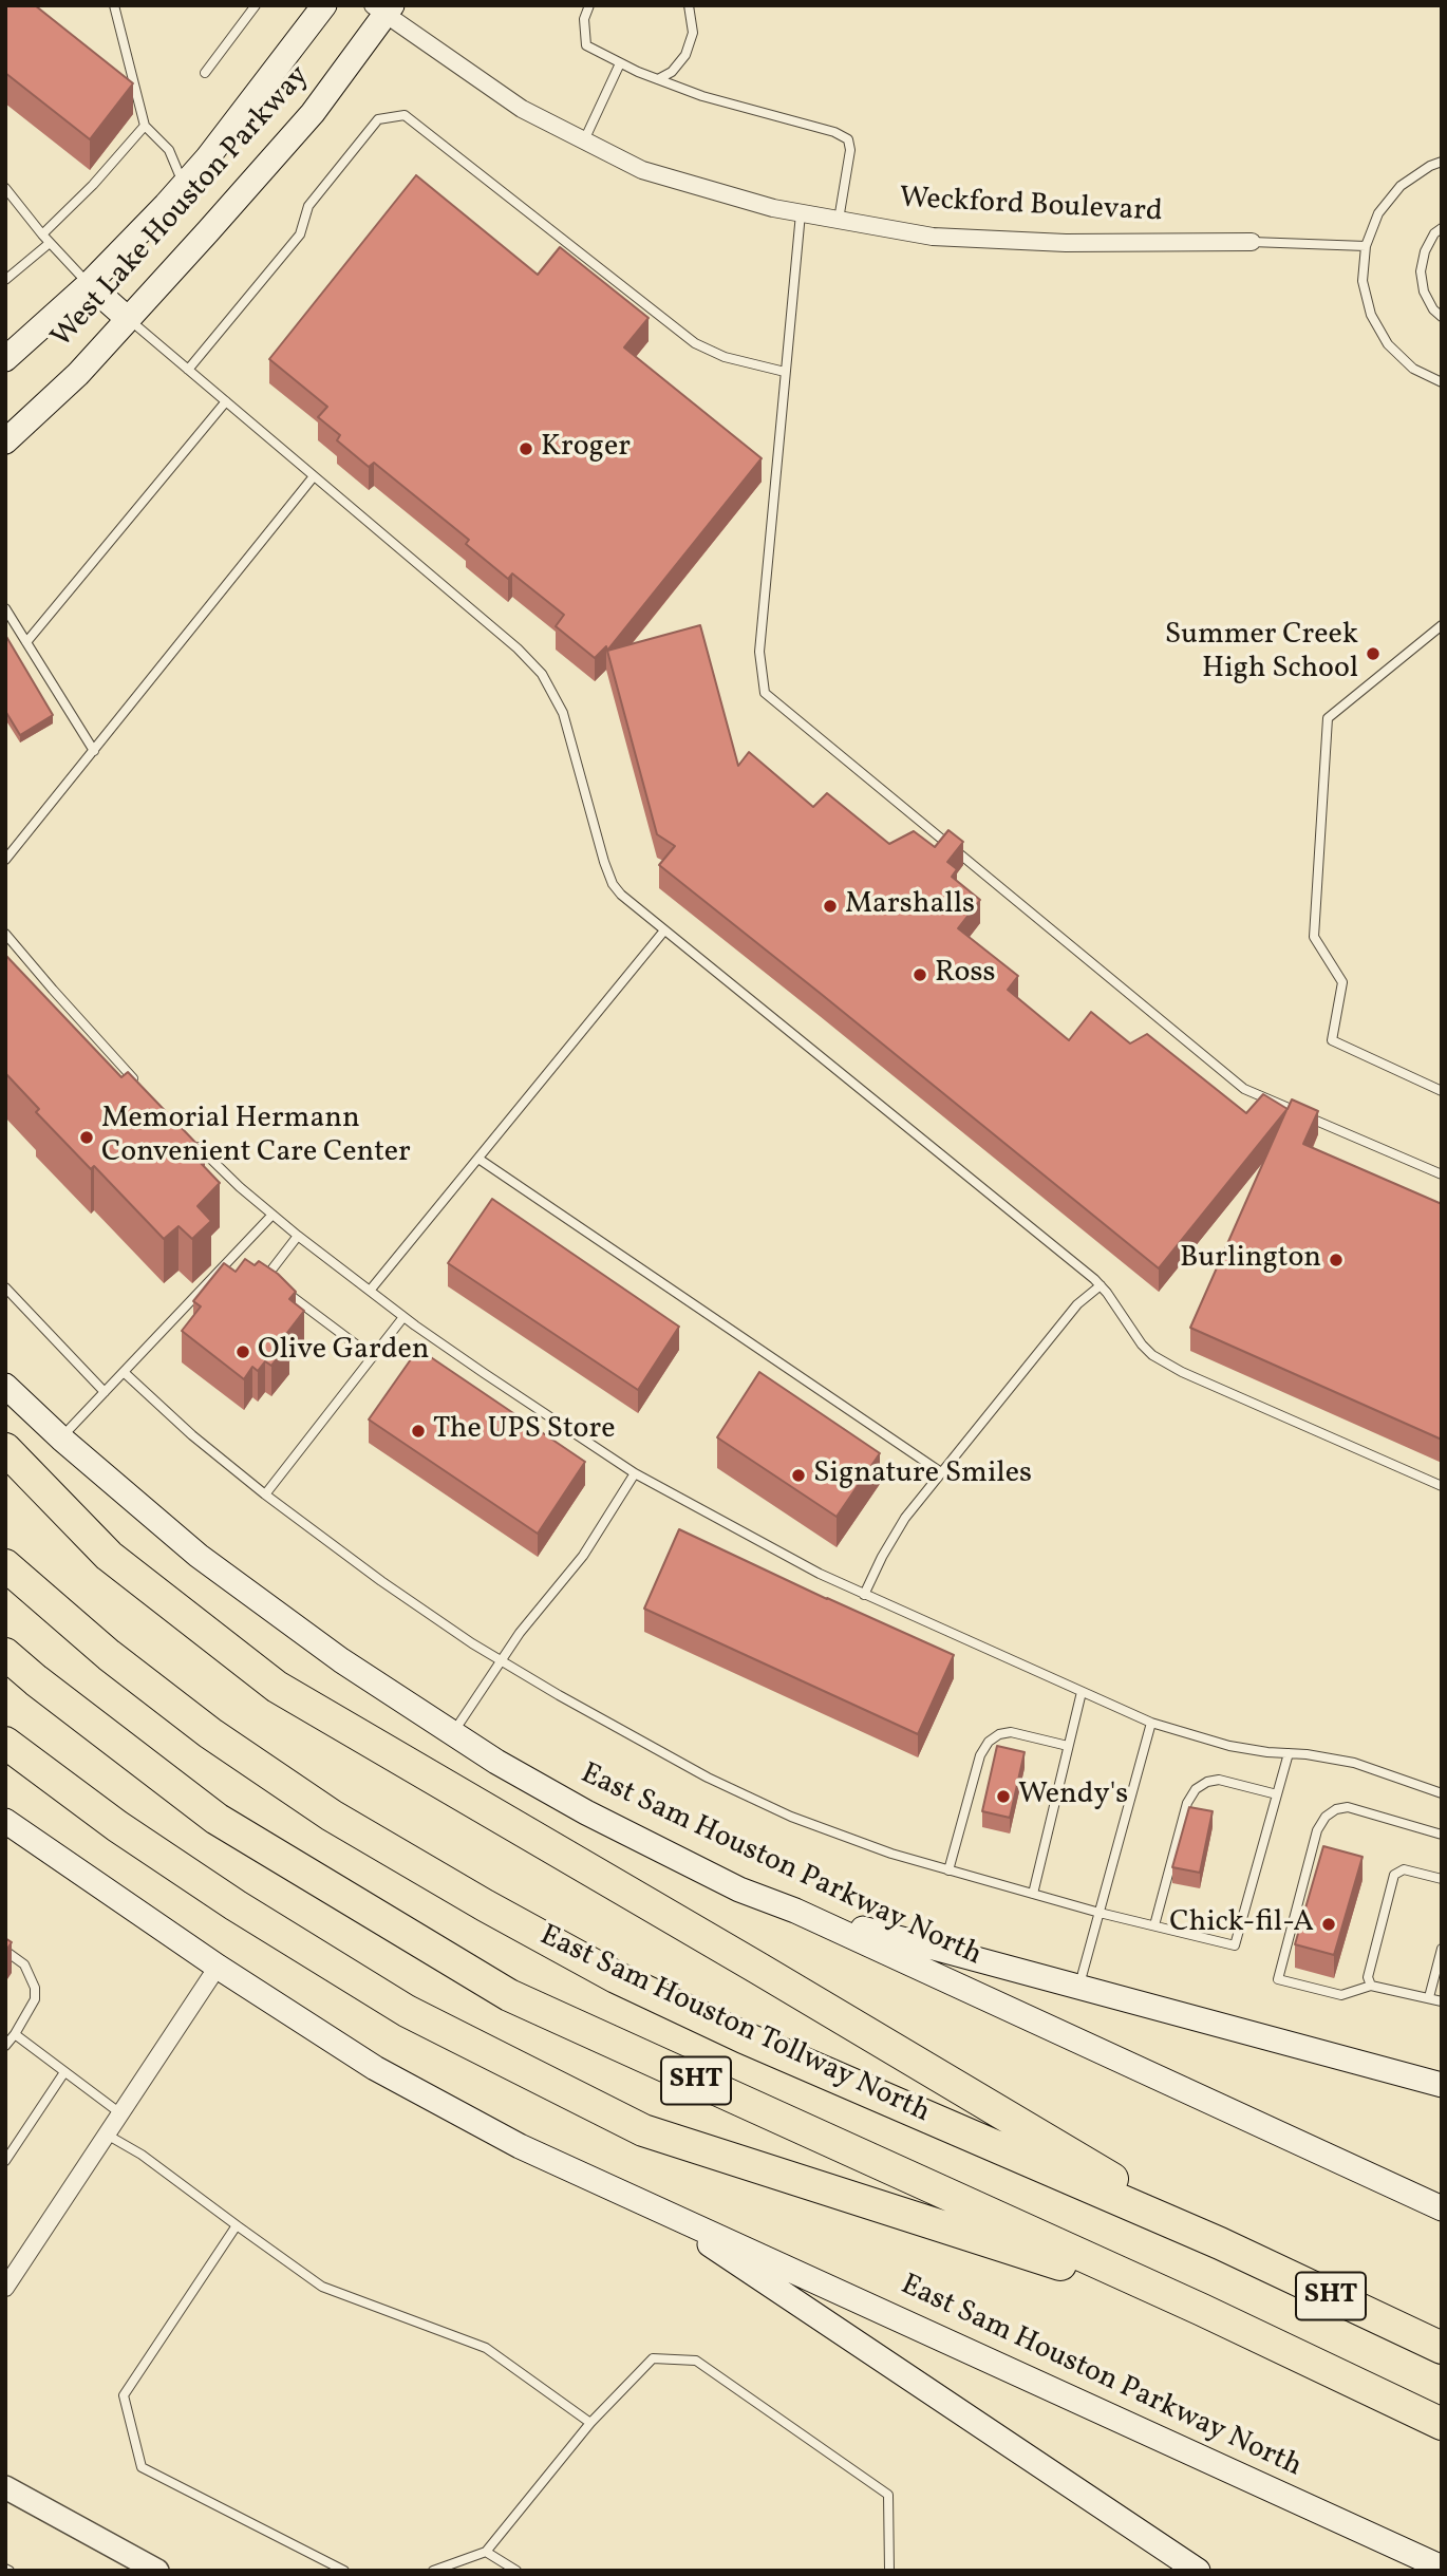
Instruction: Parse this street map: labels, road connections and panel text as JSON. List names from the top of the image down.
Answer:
{
  "streets": {
    "highway": ["East Sam Houston Tollway North", "SHT"],
    "main road": ["West Lake Houston Parkway", "East Sam Houston Parkway North"],
    "street": ["Weckford Boulevard"]
  },
  "crossings": [
    ["Weckford Boulevard", "West Lake Houston Parkway"]
  ],
  "places": [
    "Kroger",
    "Summer Creek High School",
    "Marshalls",
    "Ross",
    "Memorial Hermann Convenient Care Center",
    "Burlington",
    "Olive Garden",
    "The UPS Store",
    "Signature Smiles",
    "Wendy's",
    "Chick-fil-A"
  ]
}
